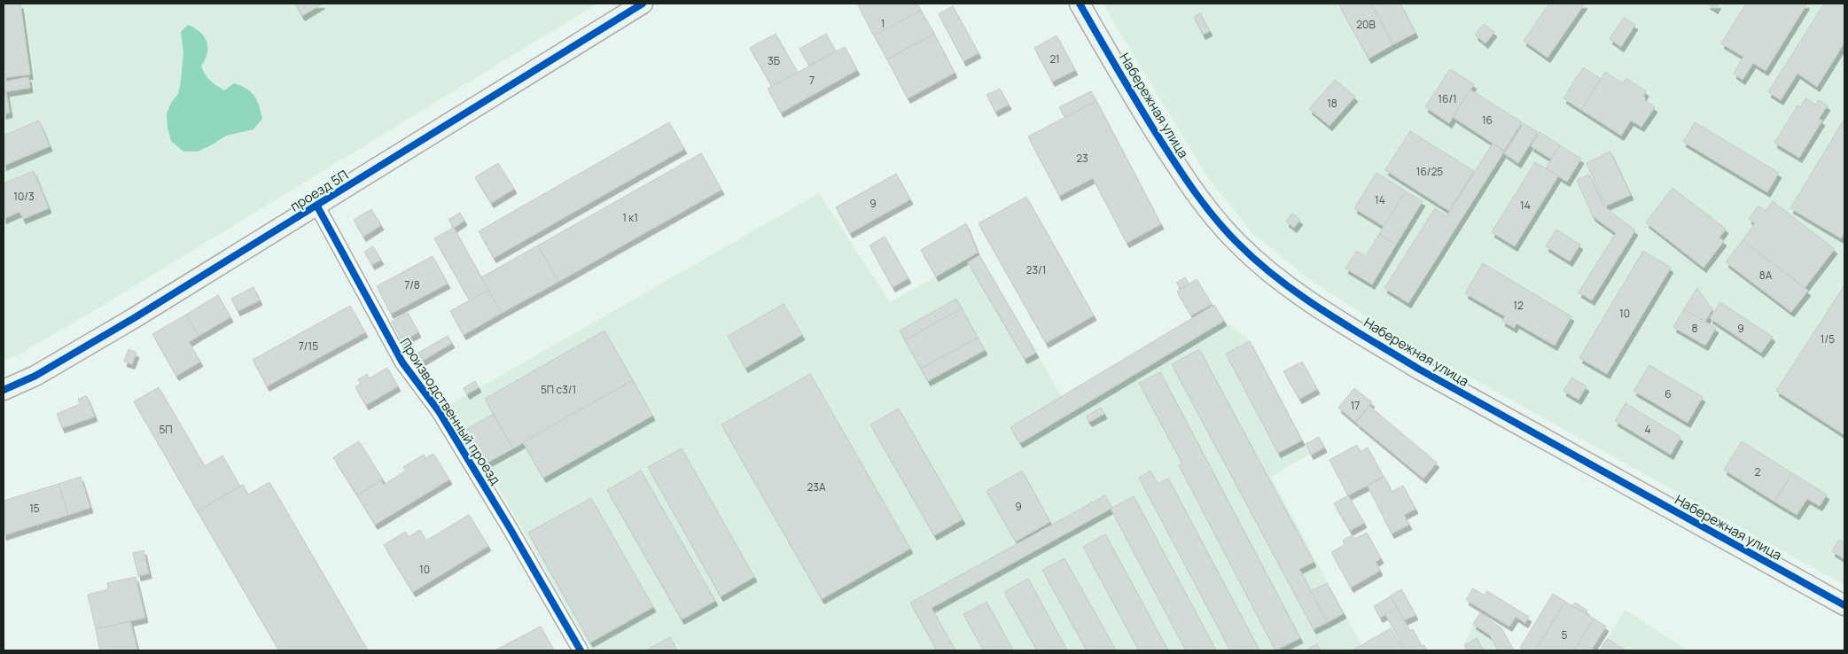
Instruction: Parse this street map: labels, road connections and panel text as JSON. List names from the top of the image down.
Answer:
{
  "streets": {
    "street": ["Набережная улица", "проезд 5П", "Производственный проезд"]
  },
  "crossings": [
    ["проезд 5П", "Производственный проезд"]
  ],
  "house_numbers": [
    "1",
    "20В",
    "21",
    "3Б",
    "7",
    "16/1",
    "18",
    "16",
    "23",
    "16/25",
    "10/3",
    "14",
    "9",
    "14",
    "1 к1",
    "23/1",
    "8А",
    "7/8",
    "12",
    "10",
    "8",
    "9",
    "1/5",
    "7/15",
    "5П с3/1",
    "6",
    "17",
    "5П",
    "4",
    "2",
    "23А",
    "9",
    "15",
    "10",
    "5"
  ]
}
